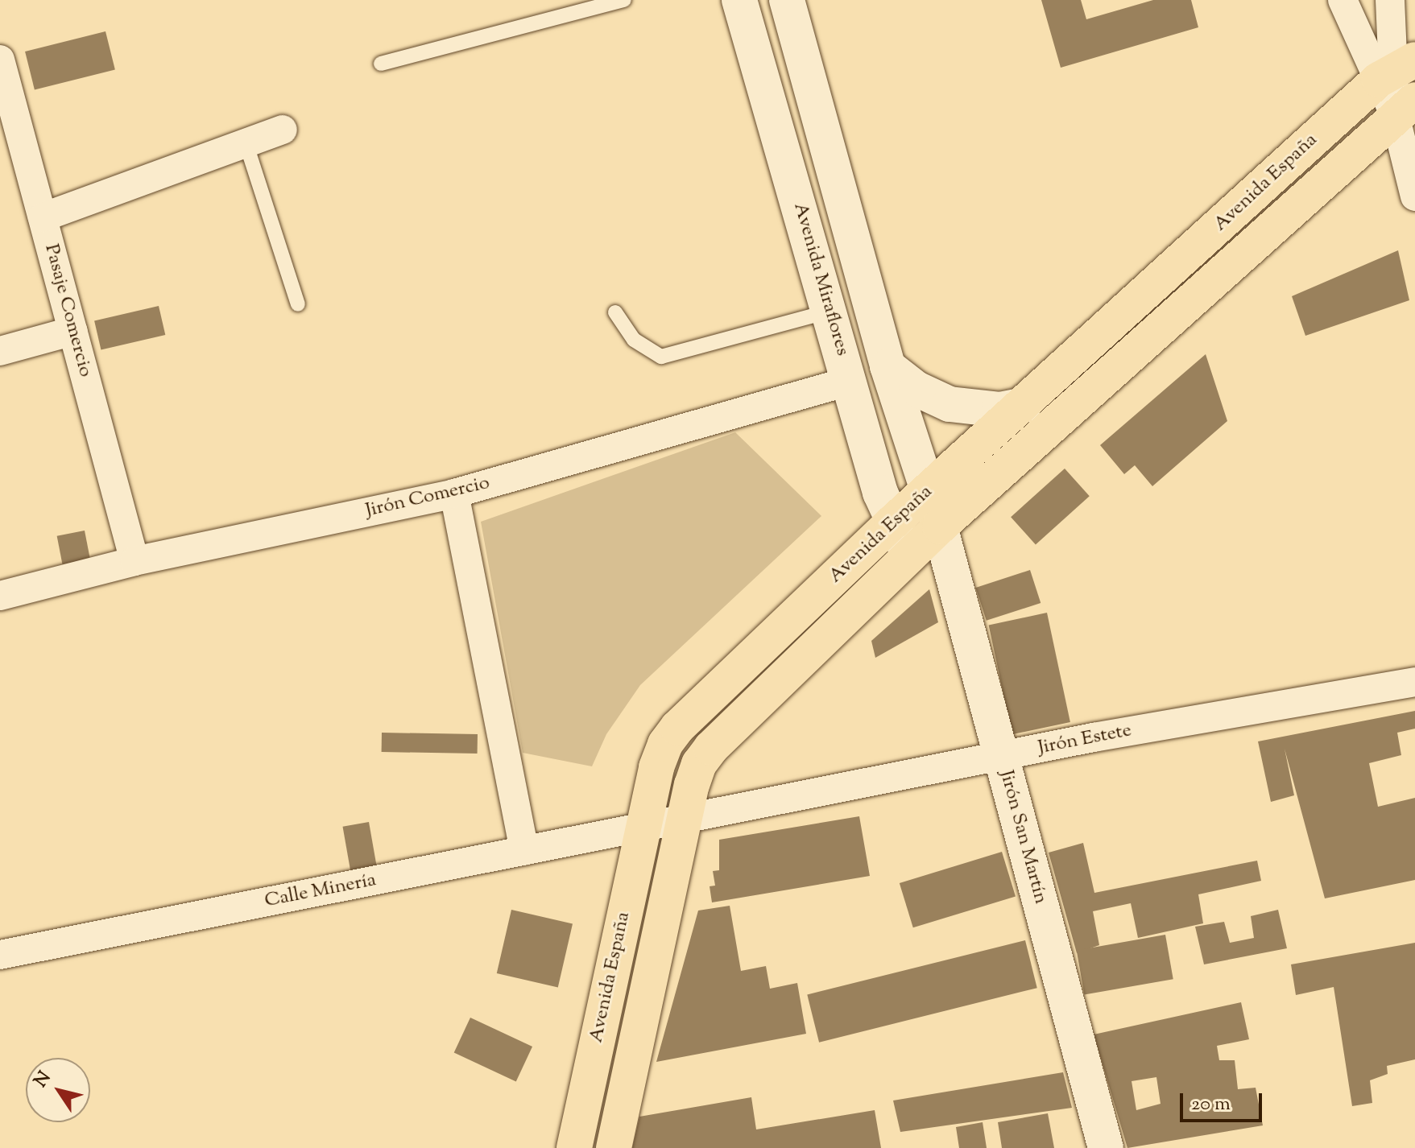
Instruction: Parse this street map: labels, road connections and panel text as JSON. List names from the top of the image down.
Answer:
{
  "streets": {
    "main road": ["Avenida España", "Avenida Miraflores", "Jirón San Martín"],
    "street": [
      "Pasaje Comercio",
      "Jirón Comercio",
      "Jirón Estete",
      "Calle Minería"
    ]
  },
  "crossings": [
    ["Avenida España", "Avenida Miraflores"],
    ["Avenida España", "Jirón Estete"],
    ["Avenida España", "Jirón San Martín"],
    ["Avenida España", "Calle Minería"],
    ["Avenida Miraflores", "Jirón Comercio"],
    ["Pasaje Comercio", "Jirón Comercio"],
    ["Jirón Estete", "Jirón San Martín"],
    ["Jirón Estete", "Calle Minería"]
  ],
  "scale_bar": "20 m",
  "north": "top left"
}
